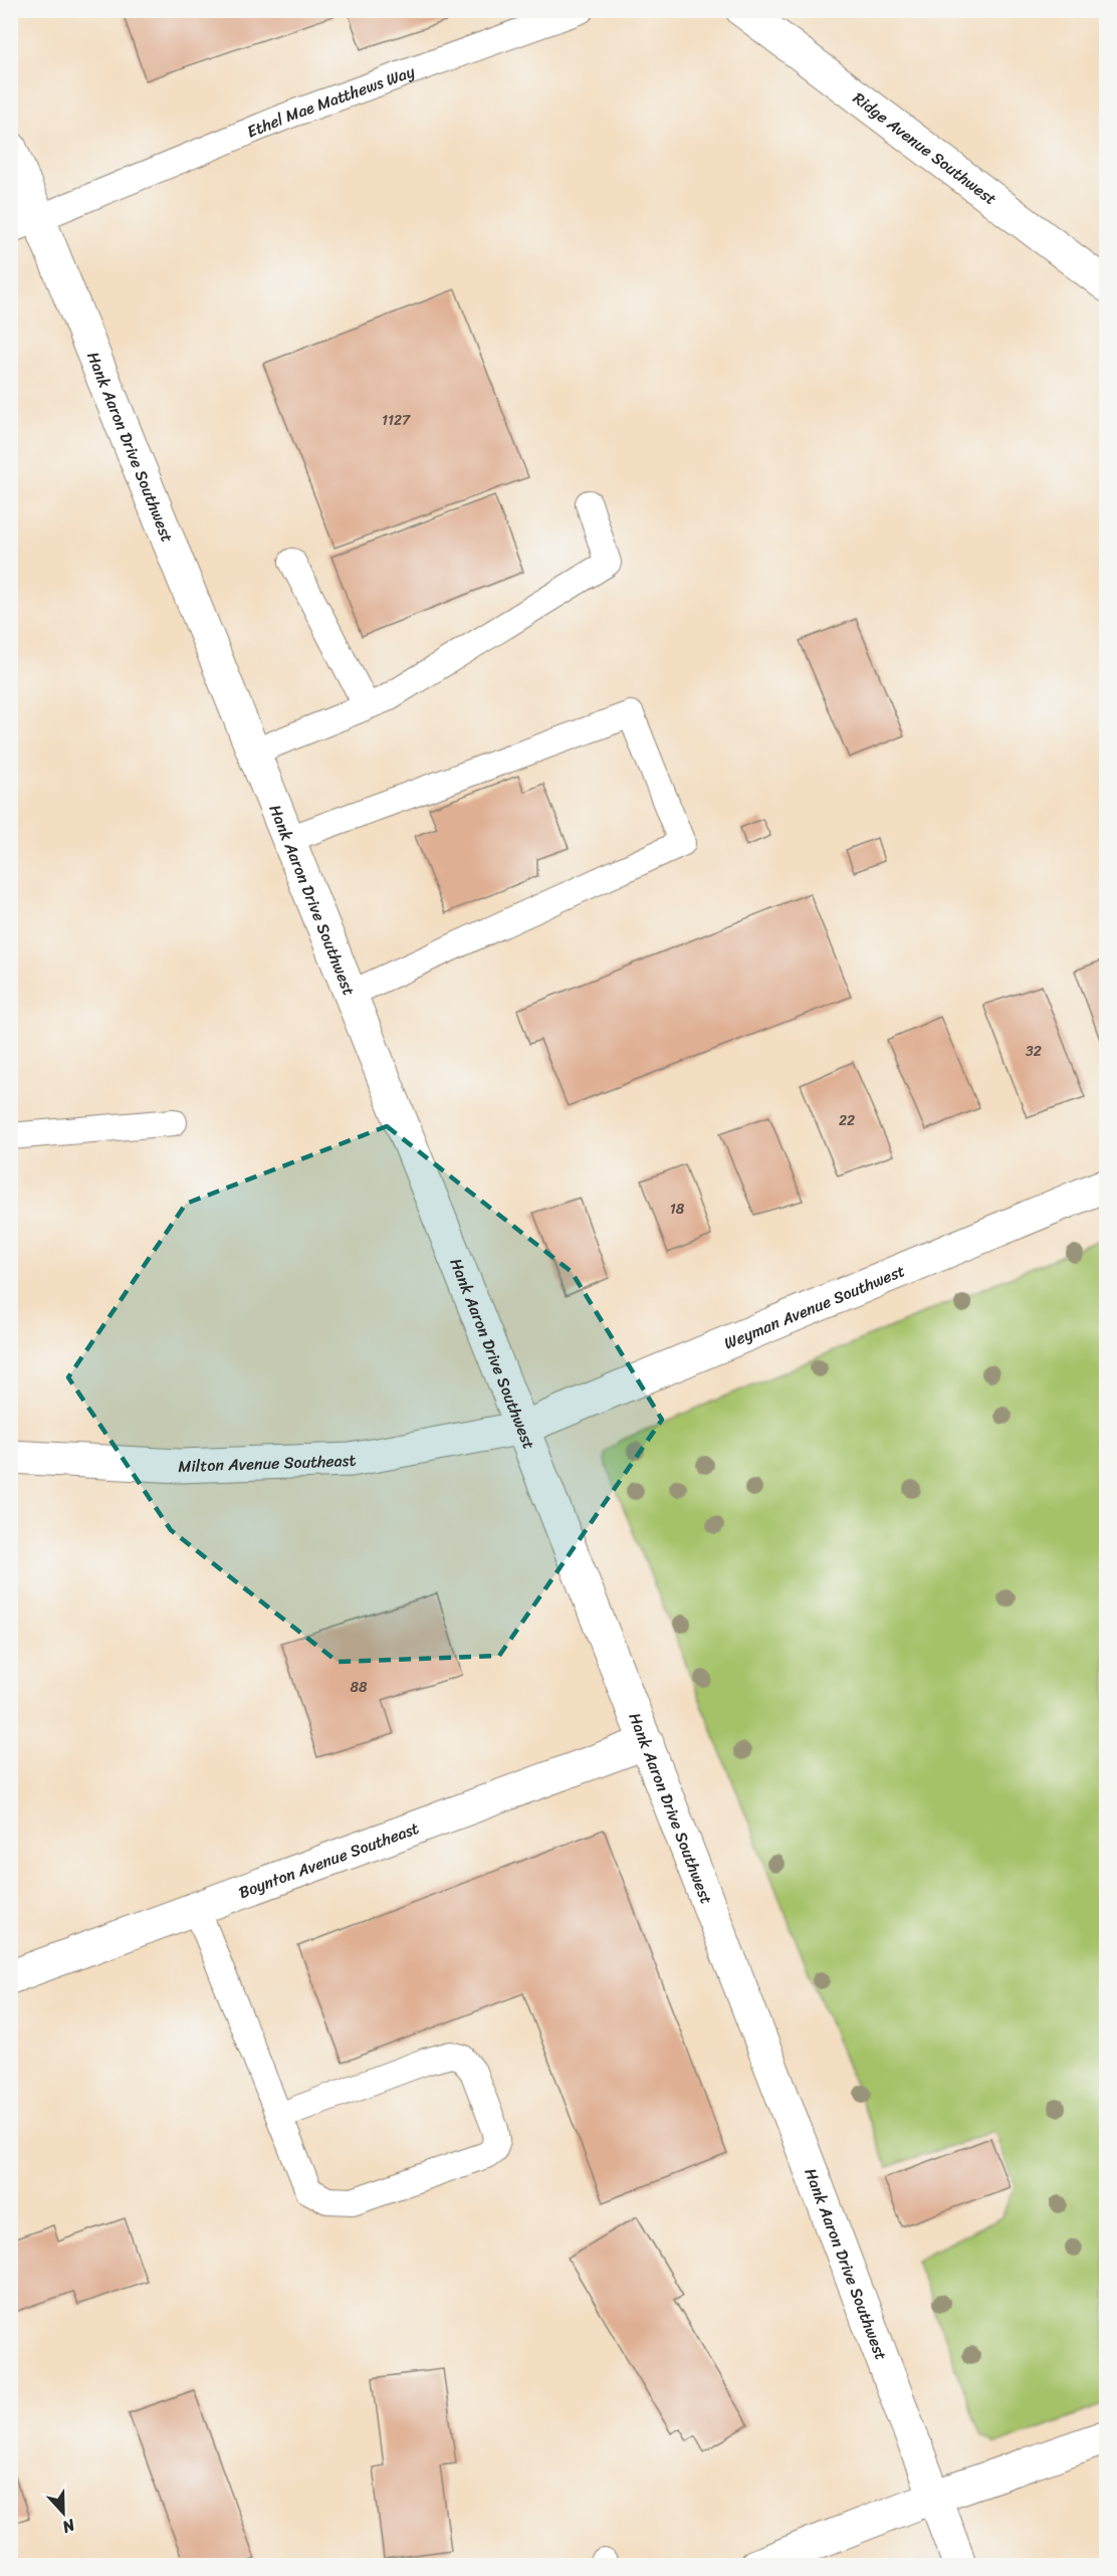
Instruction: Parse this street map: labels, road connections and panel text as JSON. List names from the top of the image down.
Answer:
{
  "streets": {
    "street": [
      "Ridge Avenue Southwest",
      "Hank Aaron Drive Southwest",
      "Weyman Avenue Southwest",
      "Milton Avenue Southeast",
      "Boynton Avenue Southeast"
    ],
    "lane": ["Ethel Mae Matthews Way"]
  },
  "crossings": [
    ["Ethel Mae Matthews Way", "Hank Aaron Drive Southwest"],
    ["Hank Aaron Drive Southwest", "Weyman Avenue Southwest"],
    ["Hank Aaron Drive Southwest", "Milton Avenue Southeast"],
    ["Hank Aaron Drive Southwest", "Boynton Avenue Southeast"],
    ["Weyman Avenue Southwest", "Milton Avenue Southeast"]
  ],
  "house_numbers": [
    "1127",
    "32",
    "22",
    "18",
    "88"
  ],
  "north": "bottom"
}
